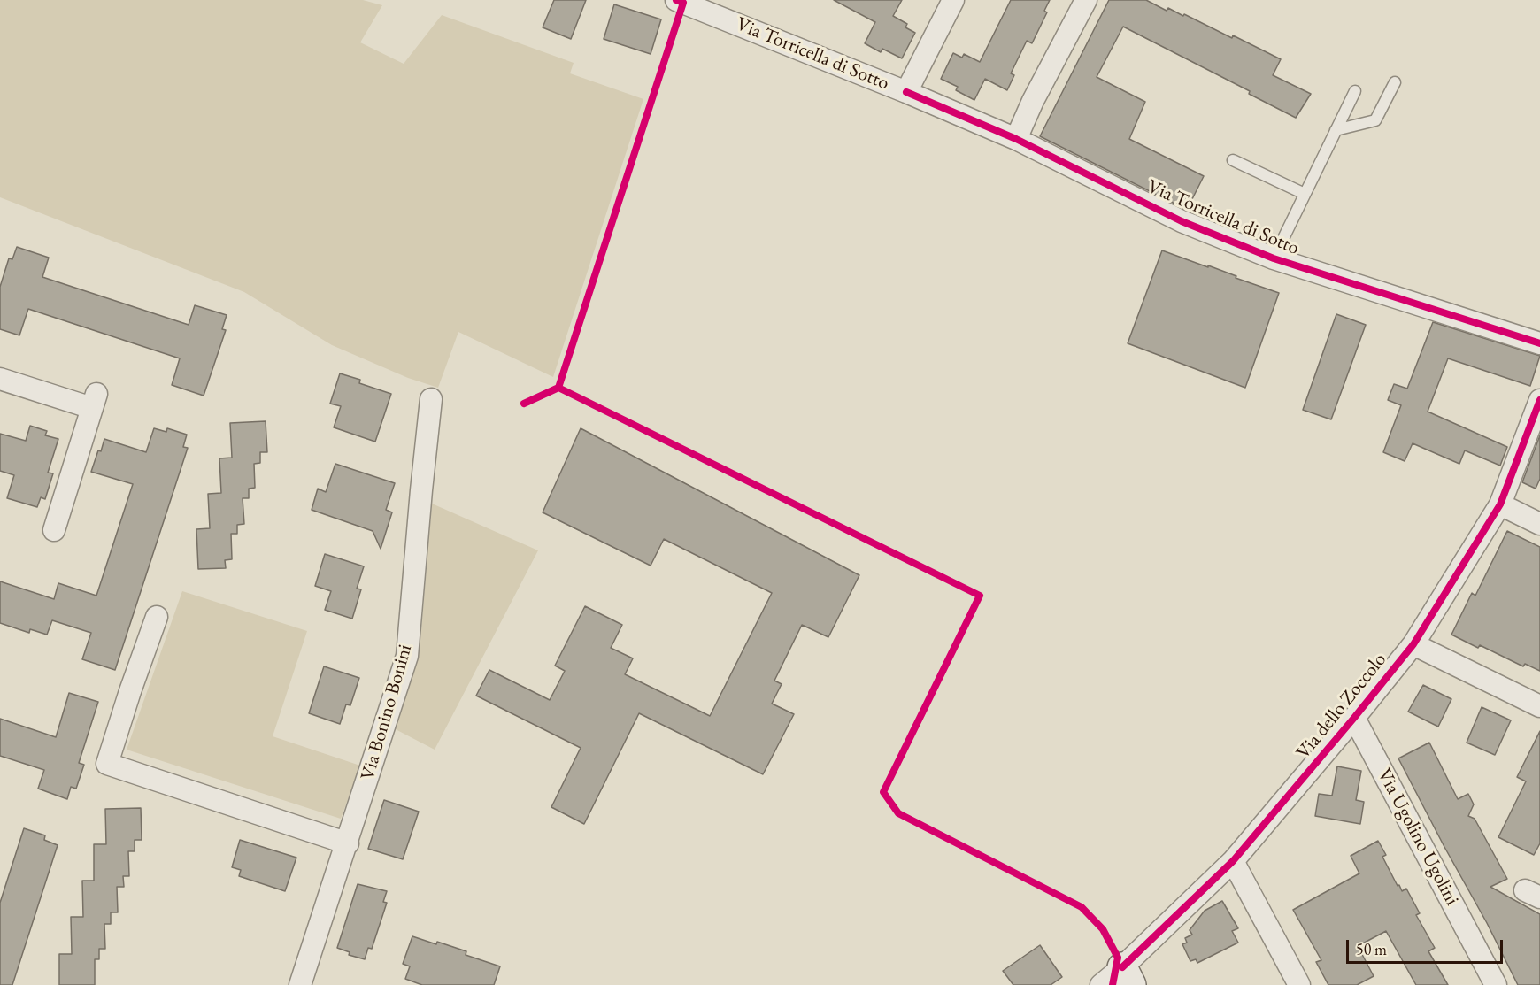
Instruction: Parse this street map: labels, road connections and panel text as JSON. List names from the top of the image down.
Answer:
{
  "streets": {
    "street": [
      "Via Torricella di Sotto",
      "Via dello Zoccolo",
      "Via Bonino Bonini",
      "Via Ugolino Ugolini"
    ]
  },
  "crossings": [
    ["Via dello Zoccolo", "Via Ugolino Ugolini"]
  ],
  "scale_bar": "50 m"
}
